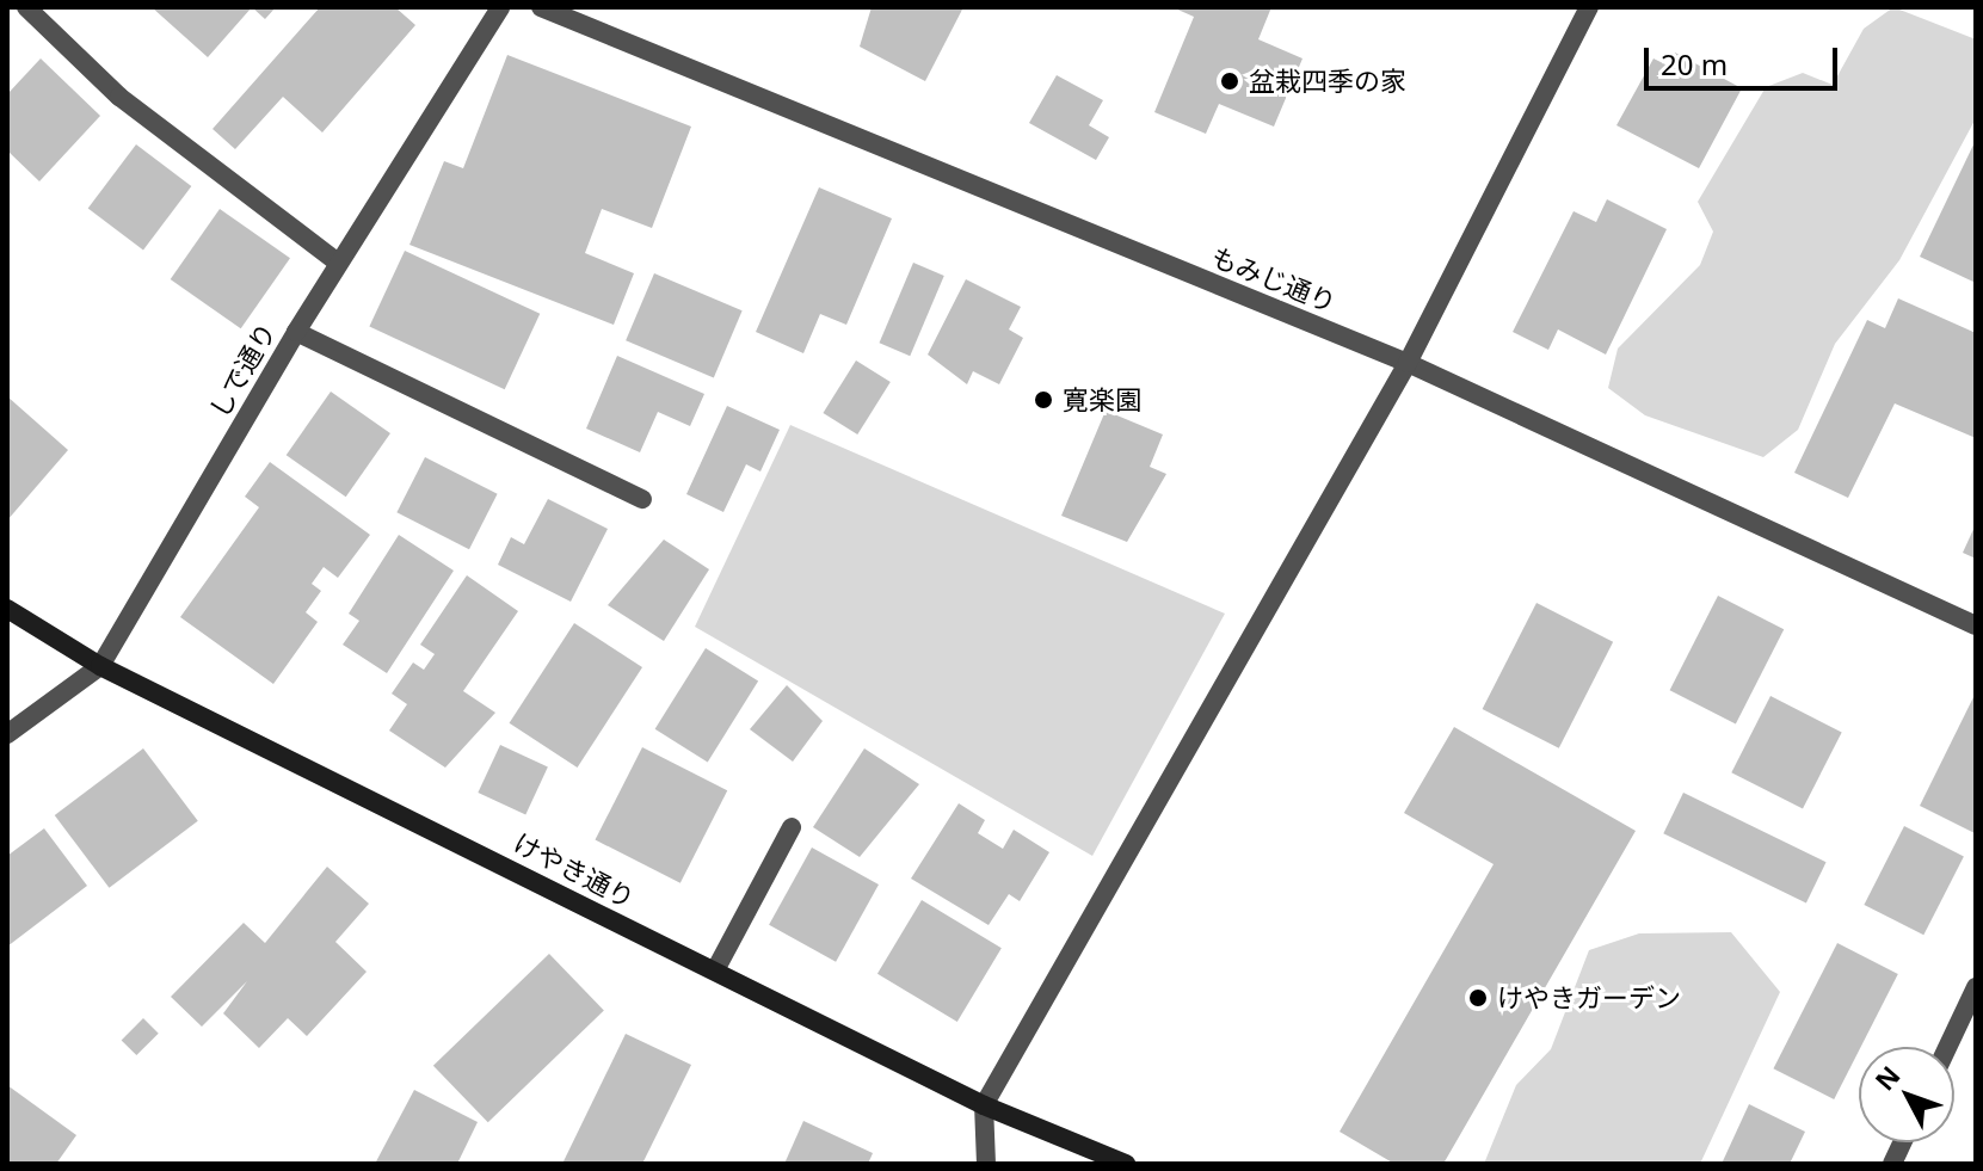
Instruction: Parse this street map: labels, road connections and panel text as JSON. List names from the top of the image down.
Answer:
{
  "streets": {
    "street": ["もみじ通り", "しで通り", "けやき通り"]
  },
  "crossings": [
    ["しで通り", "けやき通り"]
  ],
  "places": ["盆栽四季の家", "寛楽園", "けやきガーデン"],
  "scale_bar": "20 m",
  "north": "top left"
}
